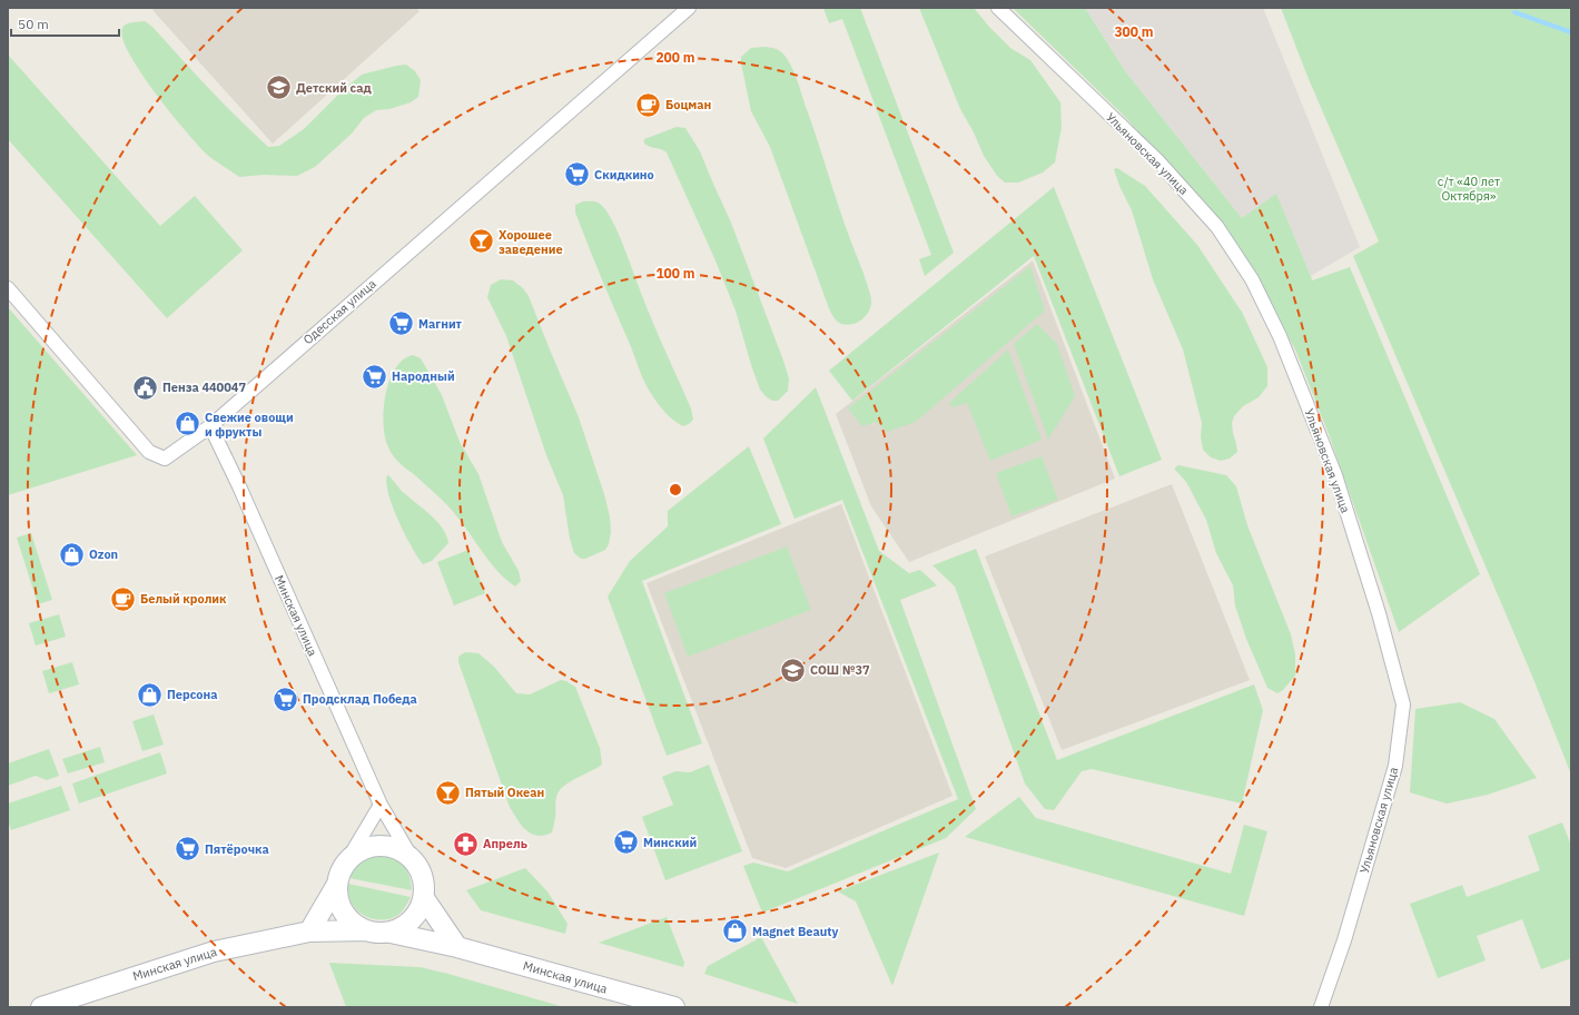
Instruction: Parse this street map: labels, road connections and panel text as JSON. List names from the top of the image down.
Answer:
{
  "streets": {
    "main road": ["Минская улица"],
    "street": ["Ульяновская улица", "Одесская улица"]
  },
  "crossings": [
    ["Одесская улица", "Минская улица"]
  ],
  "parks": ["с/т «40 лет Октября»"],
  "places": {
    "school or university": ["Детский сад", "СОШ №37"],
    "cafe": ["Боцман", "Белый кролик"],
    "supermarket": [
      "Скидкино",
      "Магнит",
      "Народный",
      "Продсклад Победа",
      "Минский",
      "Пятёрочка"
    ],
    "bar": ["Хорошее заведение", "Пятый Океан"],
    "public building": ["Пенза 440047"],
    "shop": [
      "Свежие овощи и фрукты",
      "Ozon",
      "Персона",
      "Magnet Beauty"
    ],
    "pharmacy": ["Апрель"]
  },
  "scale_bar": "50 m",
  "rings": ["300 m", "200 m", "100 m"]
}
